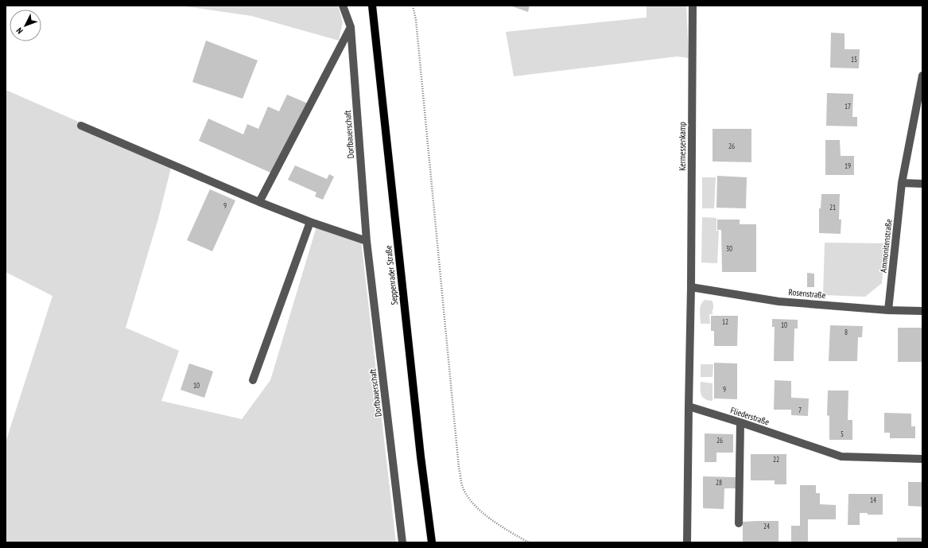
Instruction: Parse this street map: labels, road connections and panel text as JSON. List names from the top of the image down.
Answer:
{
  "streets": {
    "main road": ["Seppenrader Straße"],
    "street": [
      "Dorfbauerschaft",
      "Kermessenkamp",
      "Ammonitenstraße",
      "Rosenstraße",
      "Fliederstraße"
    ]
  },
  "crossings": [
    ["Kermessenkamp", "Rosenstraße"],
    ["Ammonitenstraße", "Rosenstraße"]
  ],
  "house_numbers": [
    "15",
    "17",
    "26",
    "19",
    "9",
    "21",
    "30",
    "12",
    "10",
    "8",
    "10",
    "9",
    "7",
    "5",
    "26",
    "22",
    "28",
    "14",
    "24"
  ],
  "north": "bottom left"
}
